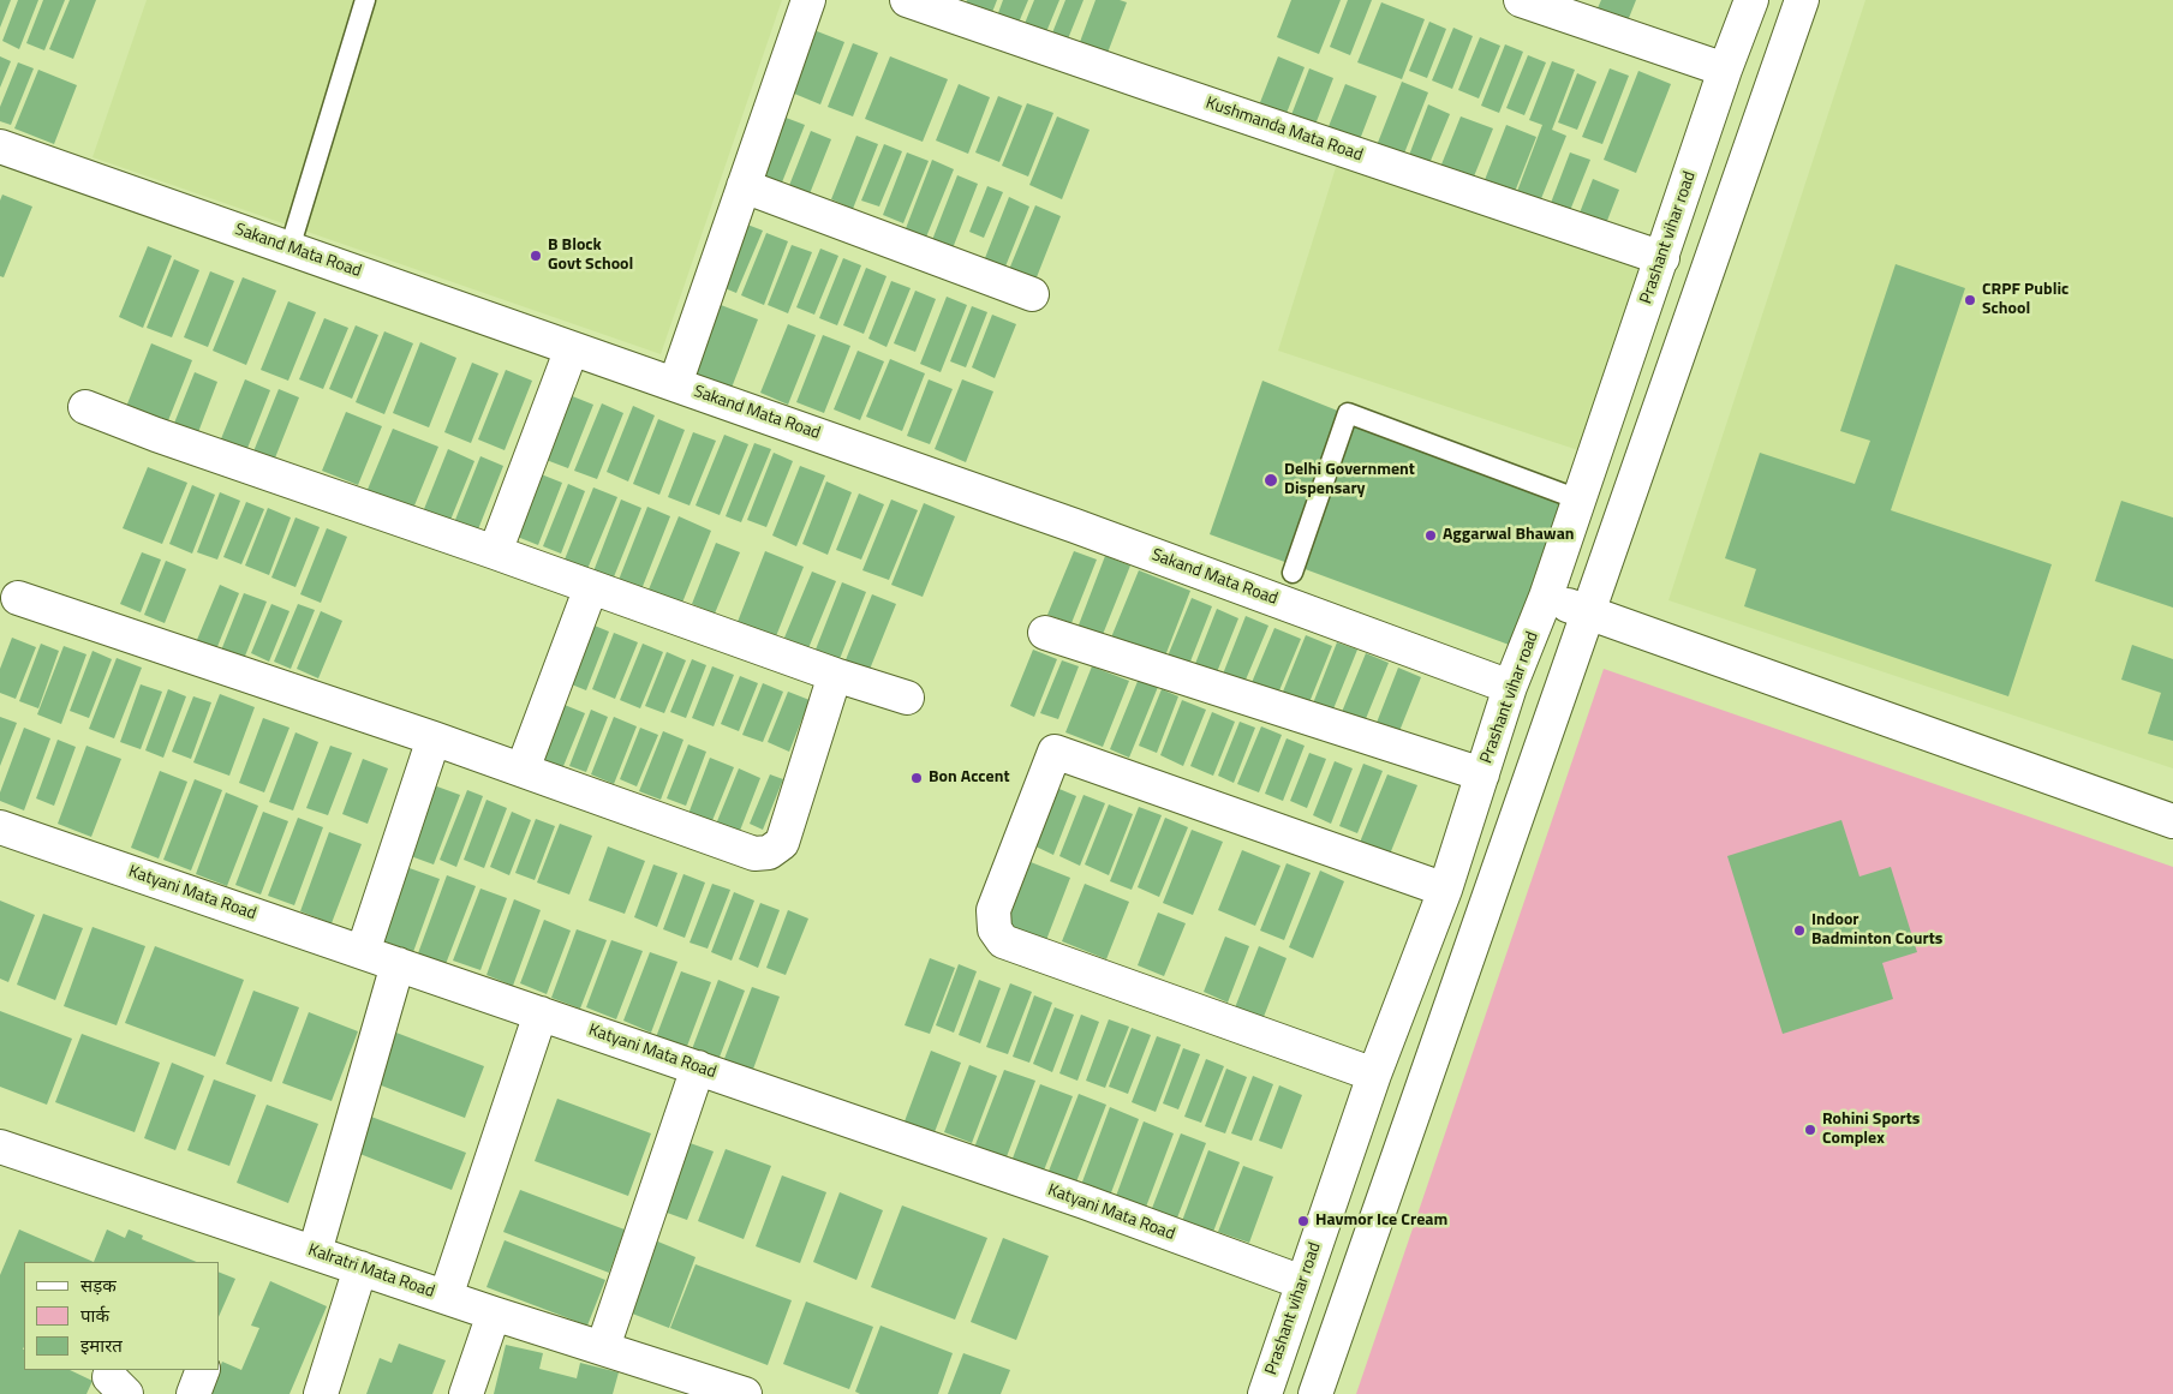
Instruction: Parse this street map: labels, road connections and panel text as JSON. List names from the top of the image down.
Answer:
{
  "streets": {
    "street": [
      "Kushmanda Mata Road",
      "Prashant vihar road",
      "Sakand Mata Road",
      "Katyani Mata Road",
      "Kalratri Mata Road"
    ]
  },
  "crossings": [
    ["Kushmanda Mata Road", "Prashant vihar road"],
    ["Prashant vihar road", "Sakand Mata Road"],
    ["Prashant vihar road", "Katyani Mata Road"]
  ],
  "places": [
    "B Block Govt School",
    "CRPF Public School",
    "Delhi Government Dispensary",
    "Aggarwal Bhawan",
    "Bon Accent",
    "Indoor Badminton Courts",
    "Rohini Sports Complex",
    "Havmor Ice Cream"
  ],
  "legend": ["सड़क", "पार्क", "इमारत"]
}
